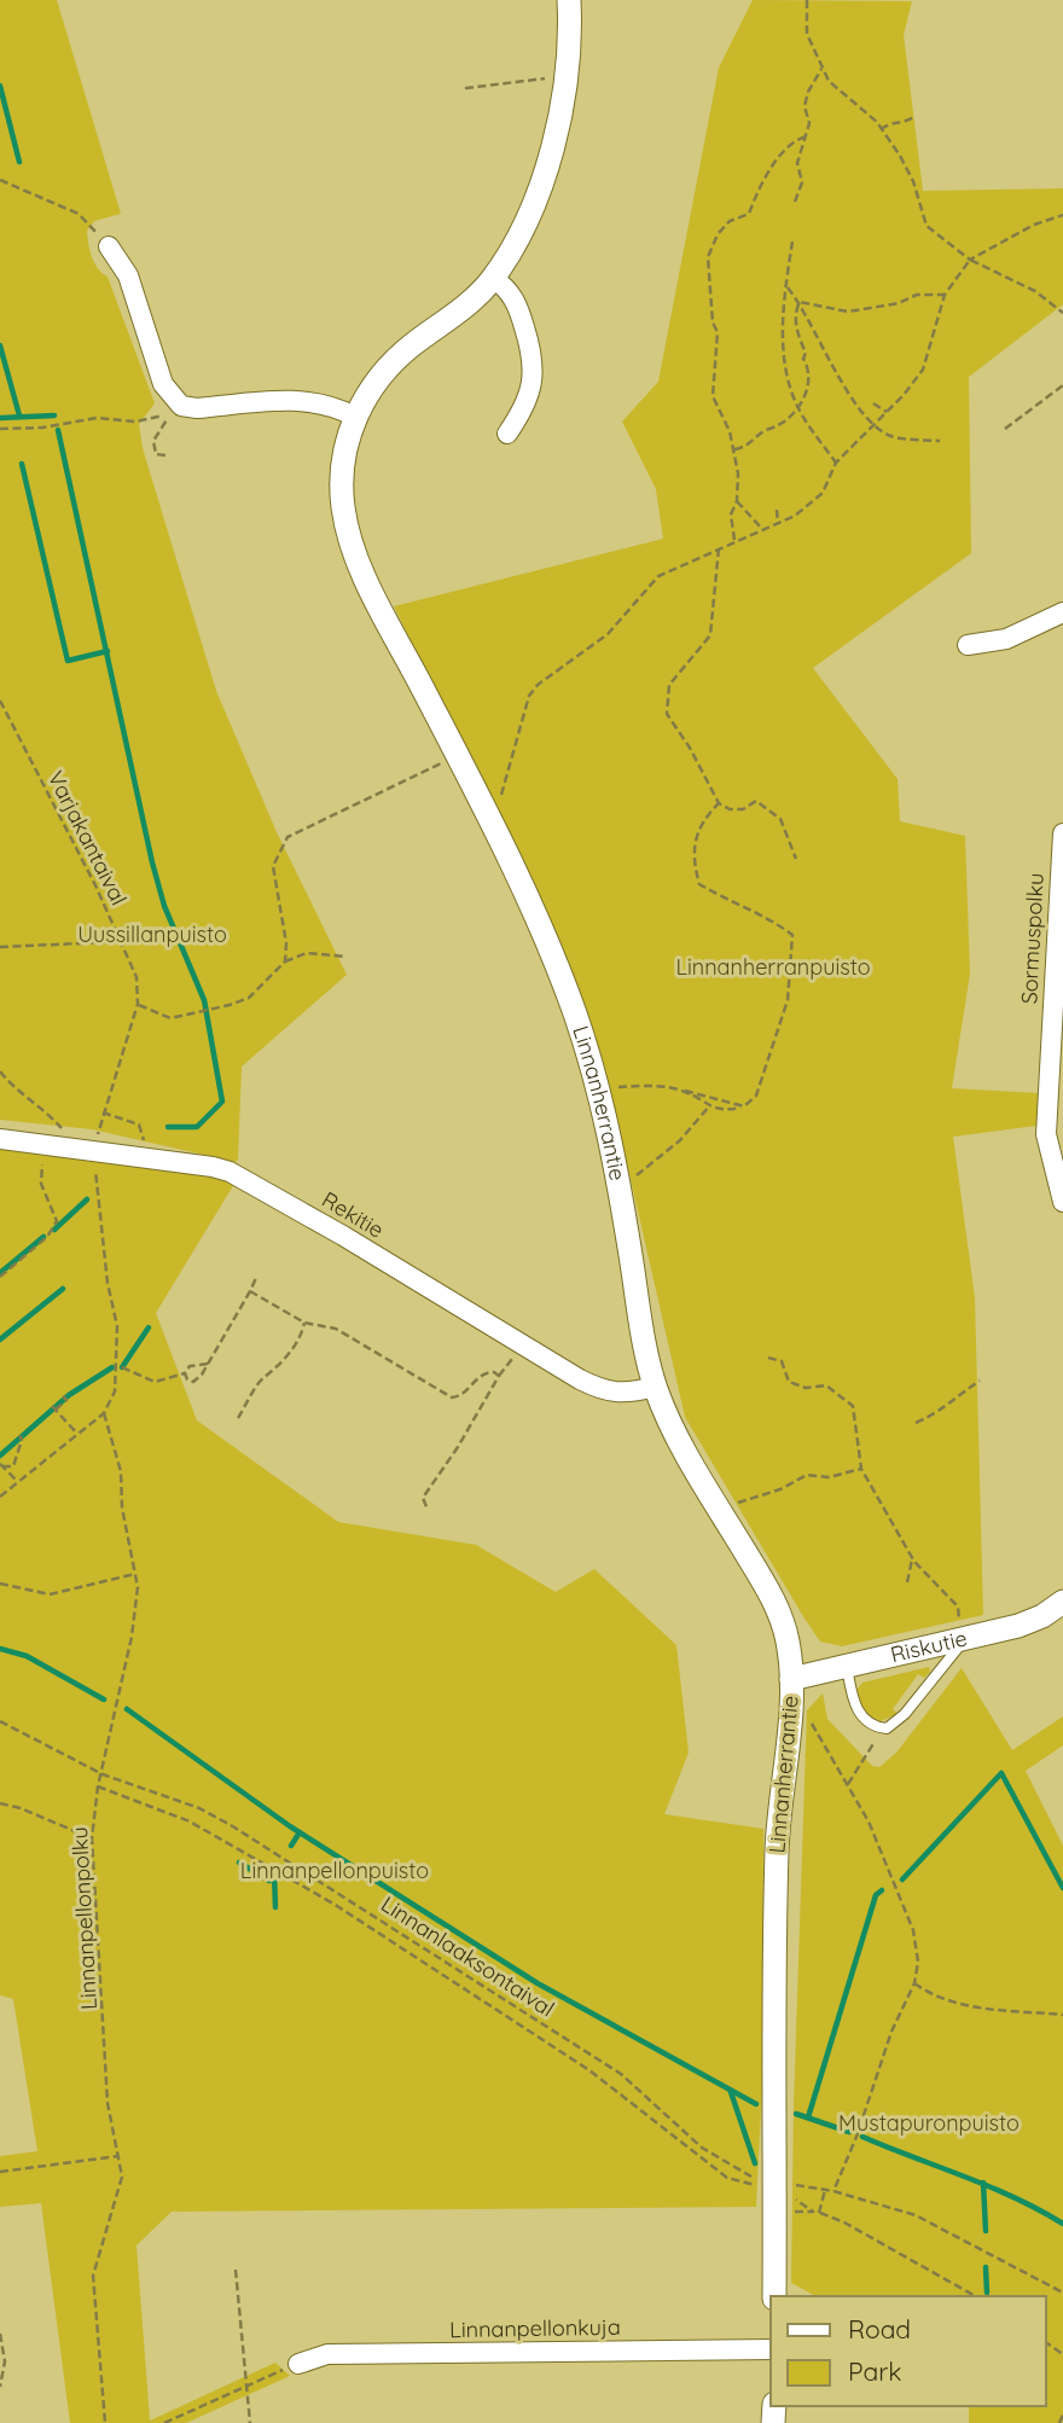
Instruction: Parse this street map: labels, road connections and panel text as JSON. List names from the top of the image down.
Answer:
{
  "streets": {
    "street": [
      "Sormuspolku",
      "Linnanherrantie",
      "Rekitie",
      "Riskutie",
      "Linnanpellonkuja"
    ],
    "path": ["Varjakantaival", "Linnanpellonpolku", "Linnanlaaksontaival"]
  },
  "crossings": [
    ["Linnanherrantie", "Rekitie"],
    ["Linnanherrantie", "Riskutie"],
    ["Linnanpellonpolku", "Linnanlaaksontaival"]
  ],
  "parks": [
    "Uussillanpuisto",
    "Linnanherranpuisto",
    "Linnanpellonpuisto",
    "Mustapuronpuisto"
  ],
  "legend": ["Road", "Park"]
}
